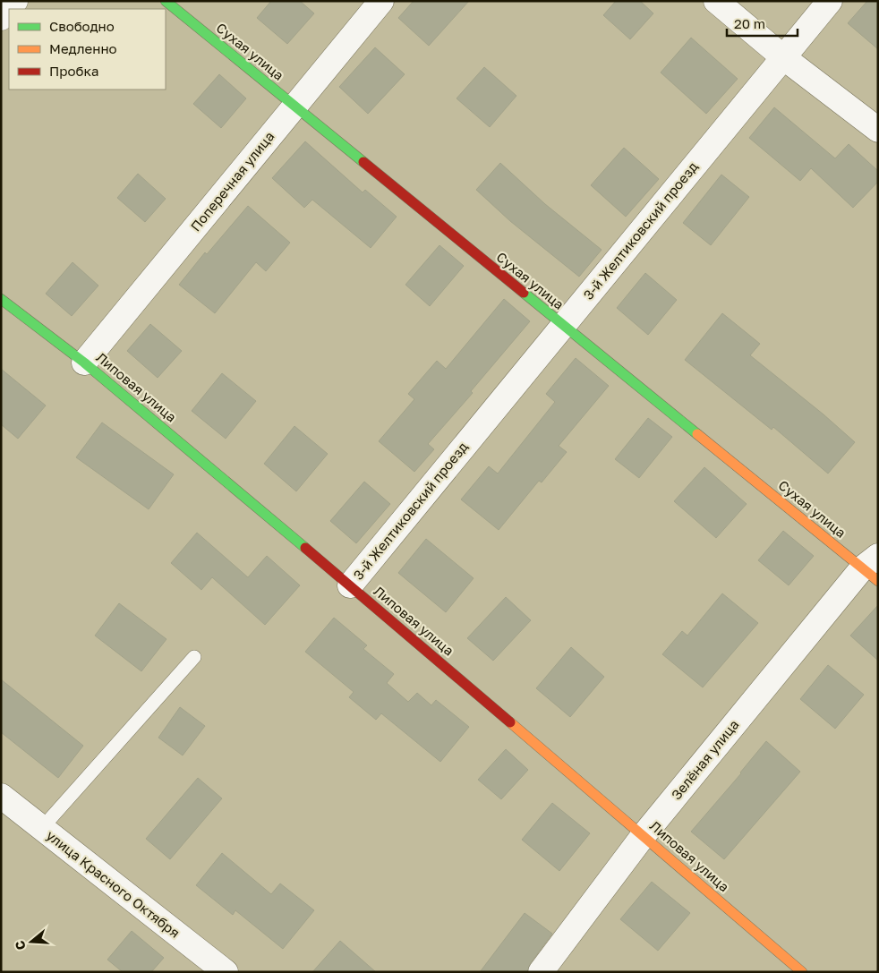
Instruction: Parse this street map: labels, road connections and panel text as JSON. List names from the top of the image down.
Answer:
{
  "streets": {
    "street": [
      "Сухая улица",
      "Поперечная улица",
      "3-й Желтиковский проезд",
      "Липовая улица",
      "Зелёная улица",
      "улица Красного Октября"
    ]
  },
  "crossings": [
    ["Сухая улица", "Поперечная улица"],
    ["Сухая улица", "3-й Желтиковский проезд"],
    ["Сухая улица", "Зелёная улица"],
    ["Поперечная улица", "Липовая улица"],
    ["3-й Желтиковский проезд", "Липовая улица"],
    ["Липовая улица", "Зелёная улица"]
  ],
  "legend": ["Свободно", "Медленно", "Пробка"],
  "scale_bar": "20 m",
  "north": "left"
}
